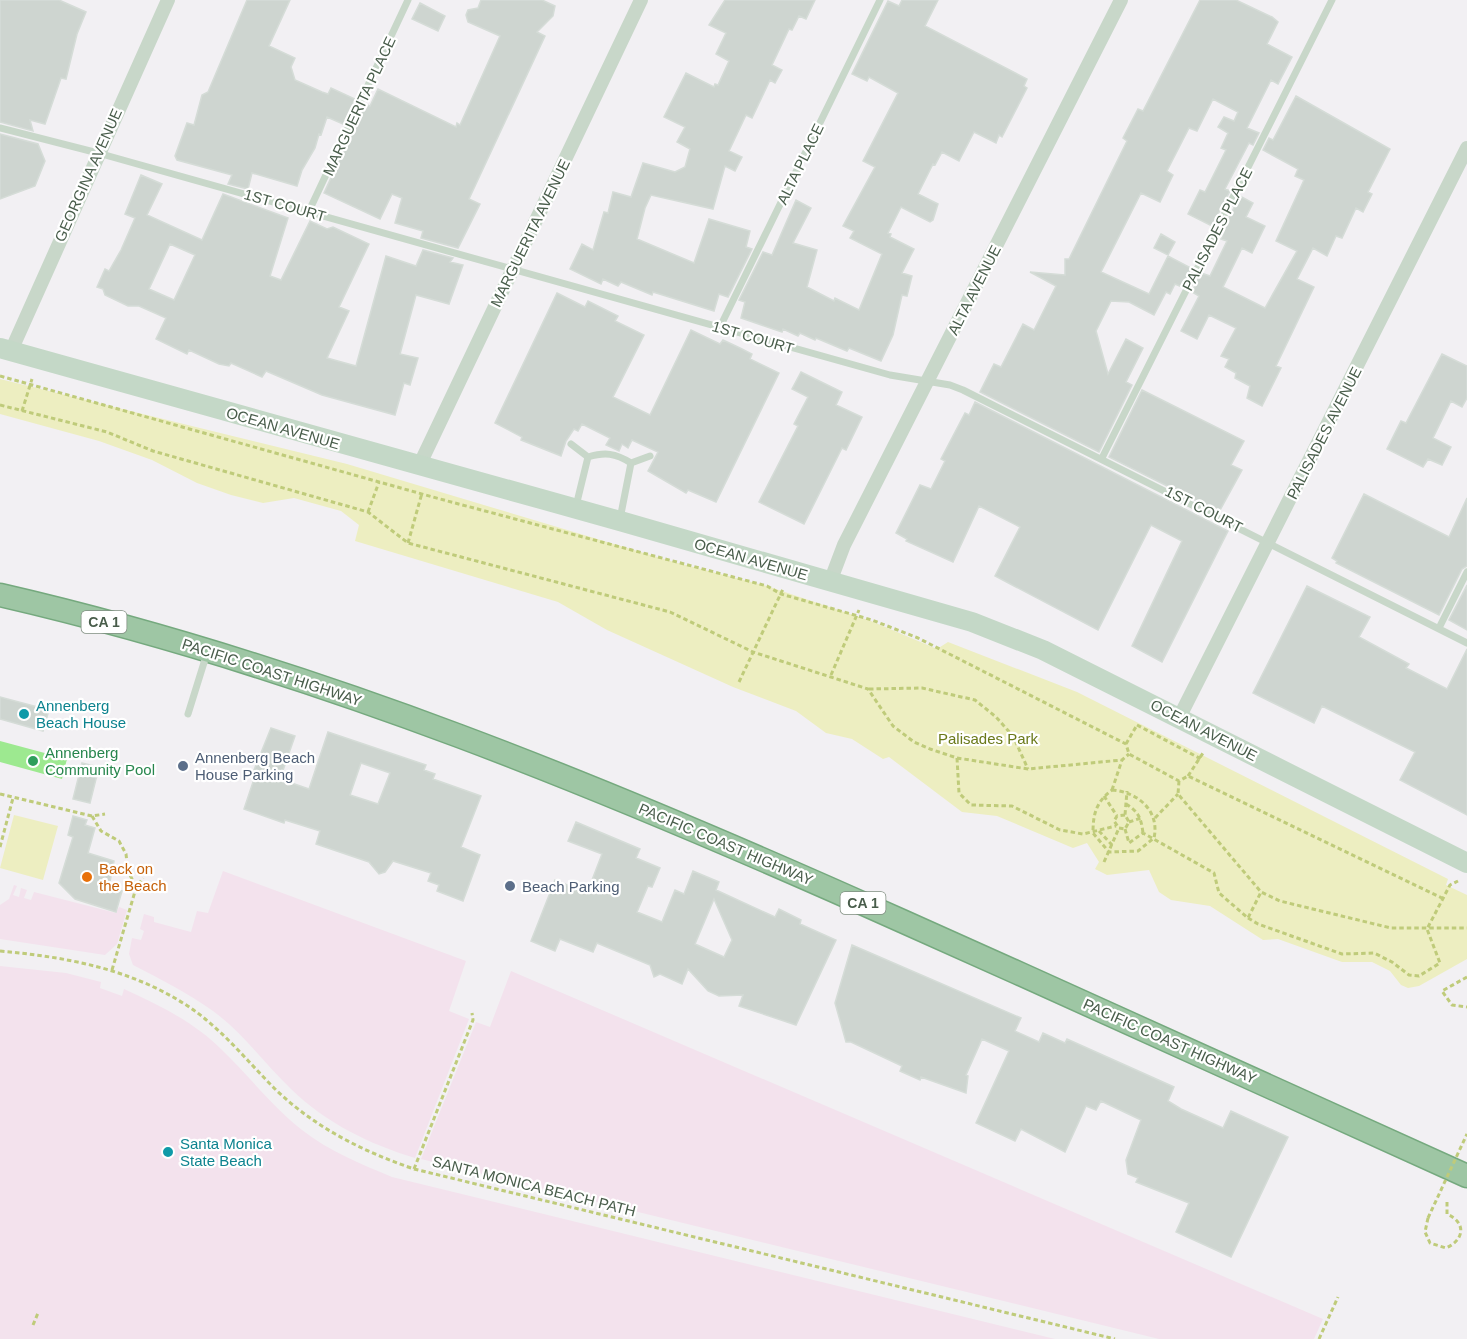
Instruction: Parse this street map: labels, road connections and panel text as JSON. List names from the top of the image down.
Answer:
{
  "streets": {
    "highway": ["CA 1", "PACIFIC COAST HIGHWAY"],
    "main road": ["OCEAN AVENUE"],
    "street": [
      "GEORGINA AVENUE",
      "MARGUERITA AVENUE",
      "ALTA AVENUE",
      "PALISADES AVENUE"
    ],
    "lane": [
      "MARGUERITA PLACE",
      "ALTA PLACE",
      "1ST COURT",
      "PALISADES PLACE"
    ],
    "path": ["SANTA MONICA BEACH PATH"]
  },
  "crossings": [
    ["MARGUERITA PLACE", "1ST COURT"],
    ["ALTA PLACE", "1ST COURT"],
    ["GEORGINA AVENUE", "1ST COURT"],
    ["GEORGINA AVENUE", "OCEAN AVENUE"],
    ["1ST COURT", "PALISADES PLACE"],
    ["1ST COURT", "MARGUERITA AVENUE"],
    ["1ST COURT", "ALTA AVENUE"],
    ["1ST COURT", "PALISADES AVENUE"],
    ["MARGUERITA AVENUE", "OCEAN AVENUE"],
    ["ALTA AVENUE", "OCEAN AVENUE"],
    ["OCEAN AVENUE", "PALISADES AVENUE"]
  ],
  "parks": ["Palisades Park"],
  "places": [
    "Annenberg Beach House",
    "Annenberg Community Pool",
    "Annenberg Beach House Parking",
    "Back on the Beach",
    "Beach Parking",
    "Santa Monica State Beach"
  ]
}
